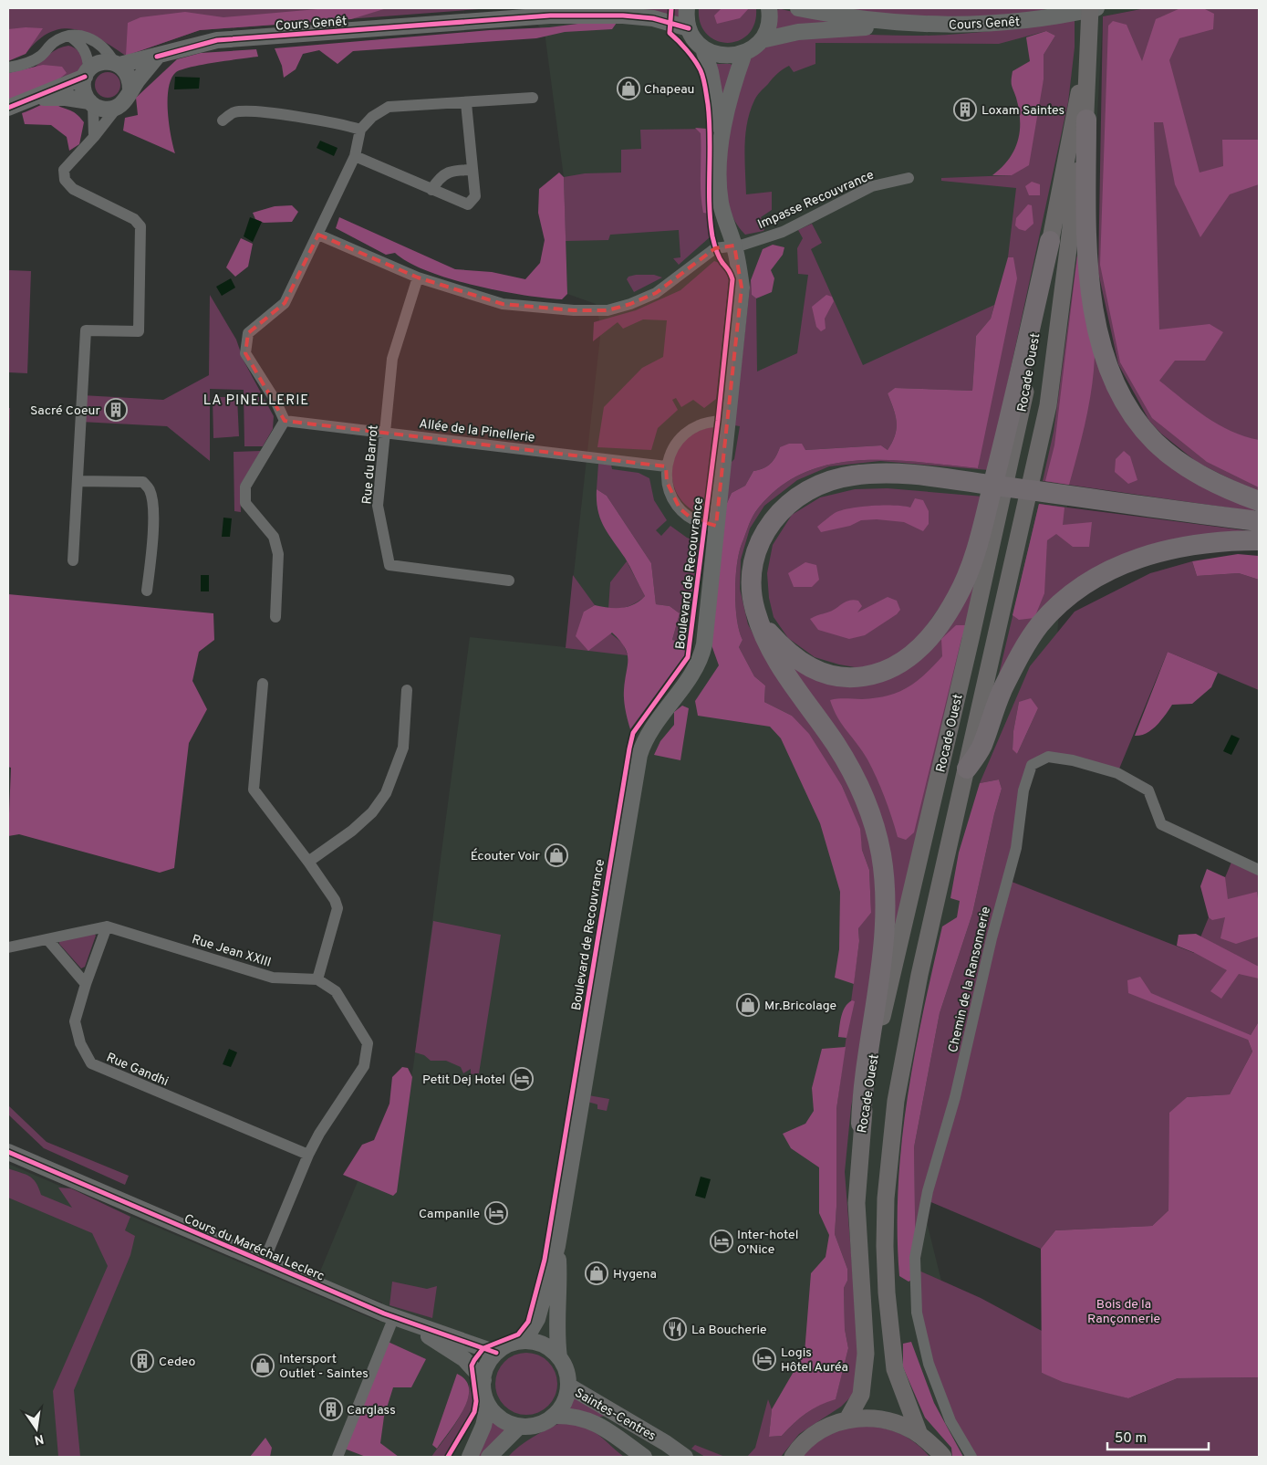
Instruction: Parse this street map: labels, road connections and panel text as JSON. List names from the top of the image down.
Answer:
{
  "streets": {
    "main road": [
      "Cours Genêt",
      "Rocade Ouest",
      "Boulevard de Recouvrance",
      "Cours du Maréchal Leclerc",
      "Saintes-Centres"
    ],
    "street": [
      "Impasse Recouvrance",
      "Allée de la Pinellerie",
      "Rue du Barrot",
      "Rue Jean XXIII",
      "Chemin de la Ransonnerie",
      "Rue Gandhi"
    ]
  },
  "crossings": [
    ["Impasse Recouvrance", "Rue du Barrot"],
    ["Impasse Recouvrance", "Boulevard de Recouvrance"],
    ["Allée de la Pinellerie", "Rue du Barrot"],
    ["Rue Jean XXIII", "Rue Gandhi"],
    ["Cours du Maréchal Leclerc", "Saintes-Centres"]
  ],
  "districts": ["LA PINELLERIE"],
  "parks": ["Bois de la Rançonnerie"],
  "places": {
    "shop": [
      "Chapeau",
      "Écouter Voir",
      "Mr.Bricolage",
      "Hygena",
      "Intersport Outlet - Saintes"
    ],
    "building": [
      "Loxam Saintes",
      "Sacré Coeur",
      "Cedeo",
      "Carglass"
    ],
    "hotel": [
      "Petit Dej Hotel",
      "Campanile",
      "Inter-hotel O'Nice",
      "Logis Hôtel Auréa"
    ],
    "restaurant": ["La Boucherie"]
  },
  "scale_bar": "50 m",
  "north": "bottom"
}
